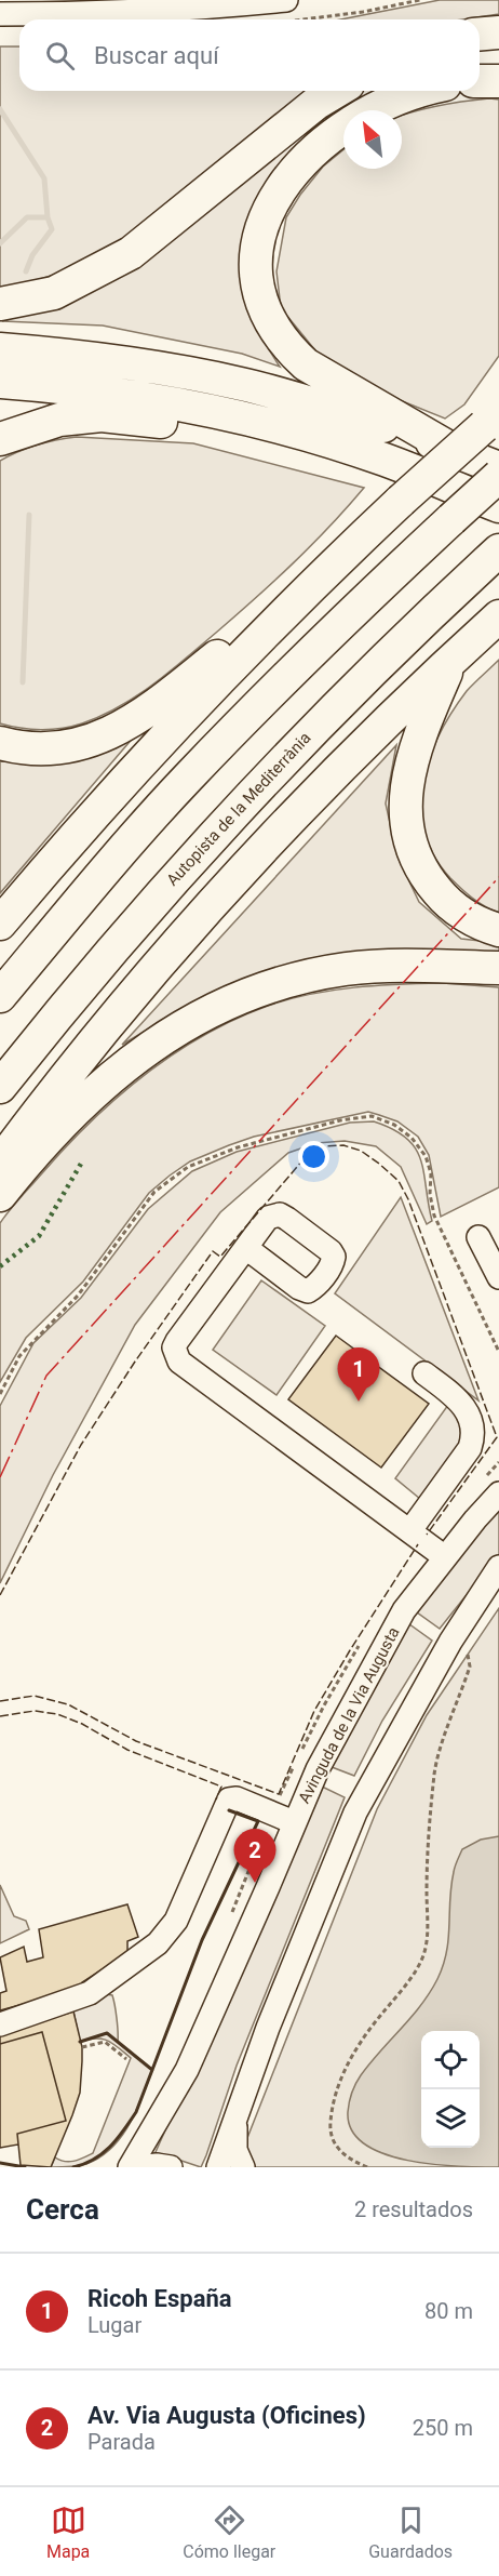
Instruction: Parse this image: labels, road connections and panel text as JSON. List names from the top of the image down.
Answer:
{
  "streets": {
    "highway": ["Autopista de la Mediterrània"],
    "street": ["Avinguda de la Via Augusta"]
  },
  "north": "top left",
  "page": {
    "search": "Buscar aquí",
    "pins": ["1", "2"],
    "heading": ["Cerca", "2 resultados"],
    "list": [
      {
        "mark": "1",
        "name": "Ricoh España",
        "note": "Lugar",
        "value": "80 m"
      },
      {
        "mark": "2",
        "name": "Av. Via Augusta (Oficines)",
        "note": "Parada",
        "value": "250 m"
      }
    ],
    "nav": ["Mapa", "Cómo llegar", "Guardados"]
  }
}
